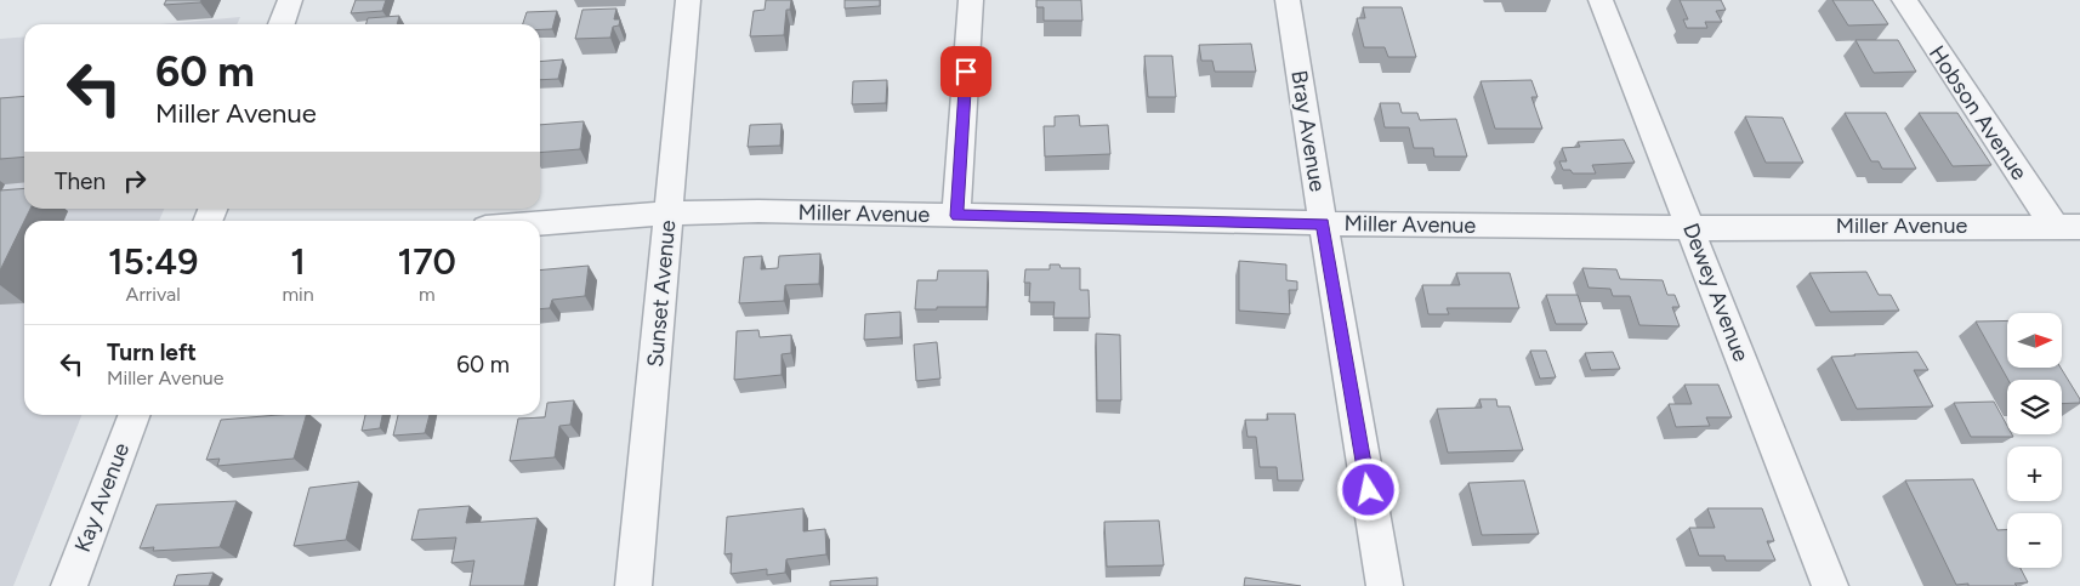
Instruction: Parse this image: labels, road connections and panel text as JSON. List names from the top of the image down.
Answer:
{
  "streets": {
    "street": [
      "Hobson Avenue",
      "Bray Avenue",
      "Miller Avenue",
      "Dewey Avenue",
      "Sunset Avenue",
      "Kay Avenue"
    ]
  },
  "crossings": [
    ["Hobson Avenue", "Miller Avenue"],
    ["Bray Avenue", "Miller Avenue"],
    ["Miller Avenue", "Dewey Avenue"],
    ["Miller Avenue", "Sunset Avenue"]
  ],
  "north": "right",
  "page": {
    "turn": ["60 m", "Miller Avenue"],
    "then": "Then",
    "eta": [
      "15:49",
      "Arrival",
      "1",
      "min",
      "170",
      "m"
    ],
    "map_buttons": ["+", "−"],
    "list": [
      {
        "name": "Turn left",
        "note": "Miller Avenue",
        "value": "60 m"
      }
    ]
  }
}
